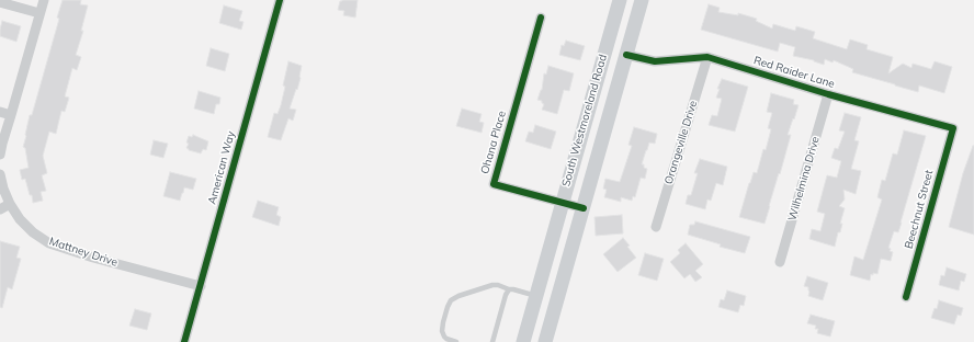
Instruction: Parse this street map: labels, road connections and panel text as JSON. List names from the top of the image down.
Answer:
{
  "streets": {
    "main road": ["South Westmoreland Road"],
    "street": [
      "Red Raider Lane",
      "Ohana Place",
      "Orangeville Drive",
      "American Way",
      "Wilhelmina Drive",
      "Beechnut Street",
      "Mattney Drive"
    ]
  },
  "crossings": [
    ["Red Raider Lane", "South Westmoreland Road"],
    ["Red Raider Lane", "Orangeville Drive"],
    ["Red Raider Lane", "Wilhelmina Drive"],
    ["Red Raider Lane", "Beechnut Street"],
    ["South Westmoreland Road", "Ohana Place"],
    ["American Way", "Mattney Drive"]
  ]
}
